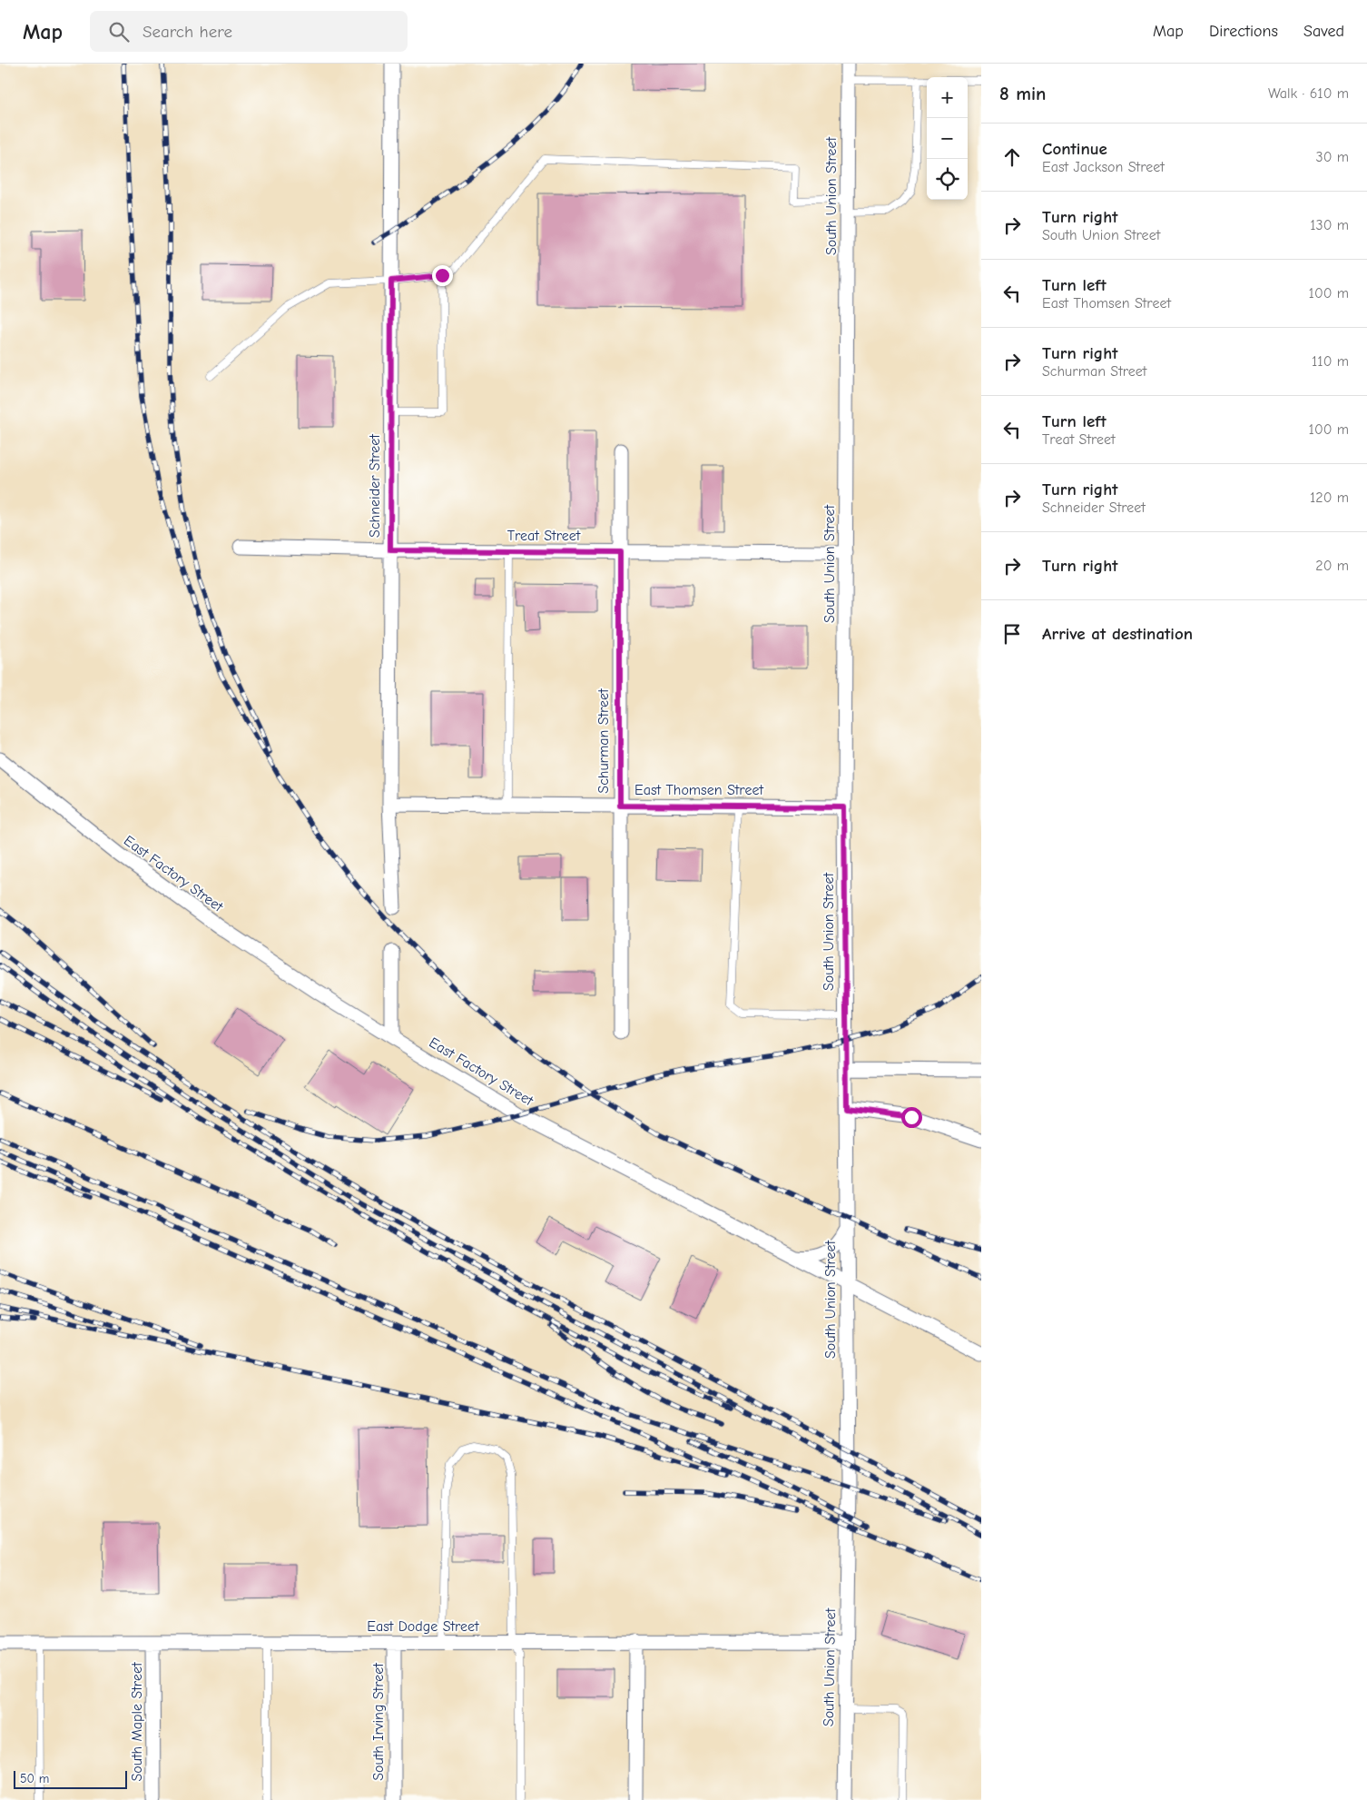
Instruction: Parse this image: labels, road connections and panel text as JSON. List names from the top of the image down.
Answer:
{
  "streets": {
    "street": [
      "South Union Street",
      "Schneider Street",
      "Treat Street",
      "Schurman Street",
      "East Thomsen Street",
      "East Factory Street",
      "East Dodge Street",
      "South Maple Street",
      "South Irving Street"
    ]
  },
  "crossings": [
    ["South Union Street", "Treat Street"],
    ["South Union Street", "East Thomsen Street"],
    ["South Union Street", "East Factory Street"],
    ["South Union Street", "East Dodge Street"],
    ["Schneider Street", "Treat Street"],
    ["Schneider Street", "East Thomsen Street"],
    ["Treat Street", "Schurman Street"],
    ["Schurman Street", "East Thomsen Street"],
    ["East Dodge Street", "South Maple Street"],
    ["East Dodge Street", "South Irving Street"]
  ],
  "scale_bar": "50 m",
  "page": {
    "header": "Map",
    "search": "Search here",
    "nav": ["Map", "Directions", "Saved"],
    "heading": ["8 min", "Walk · 610 m"],
    "map_buttons": ["+", "−"],
    "list": [
      ["Continue", "East Jackson Street", "30 m"],
      ["Turn right", "South Union Street", "130 m"],
      ["Turn left", "East Thomsen Street", "100 m"],
      ["Turn right", "Schurman Street", "110 m"],
      ["Turn left", "Treat Street", "100 m"],
      ["Turn right", "Schneider Street", "120 m"],
      ["Turn right", "20 m"],
      "Arrive at destination"
    ],
    "scale": "50 m"
  }
}
